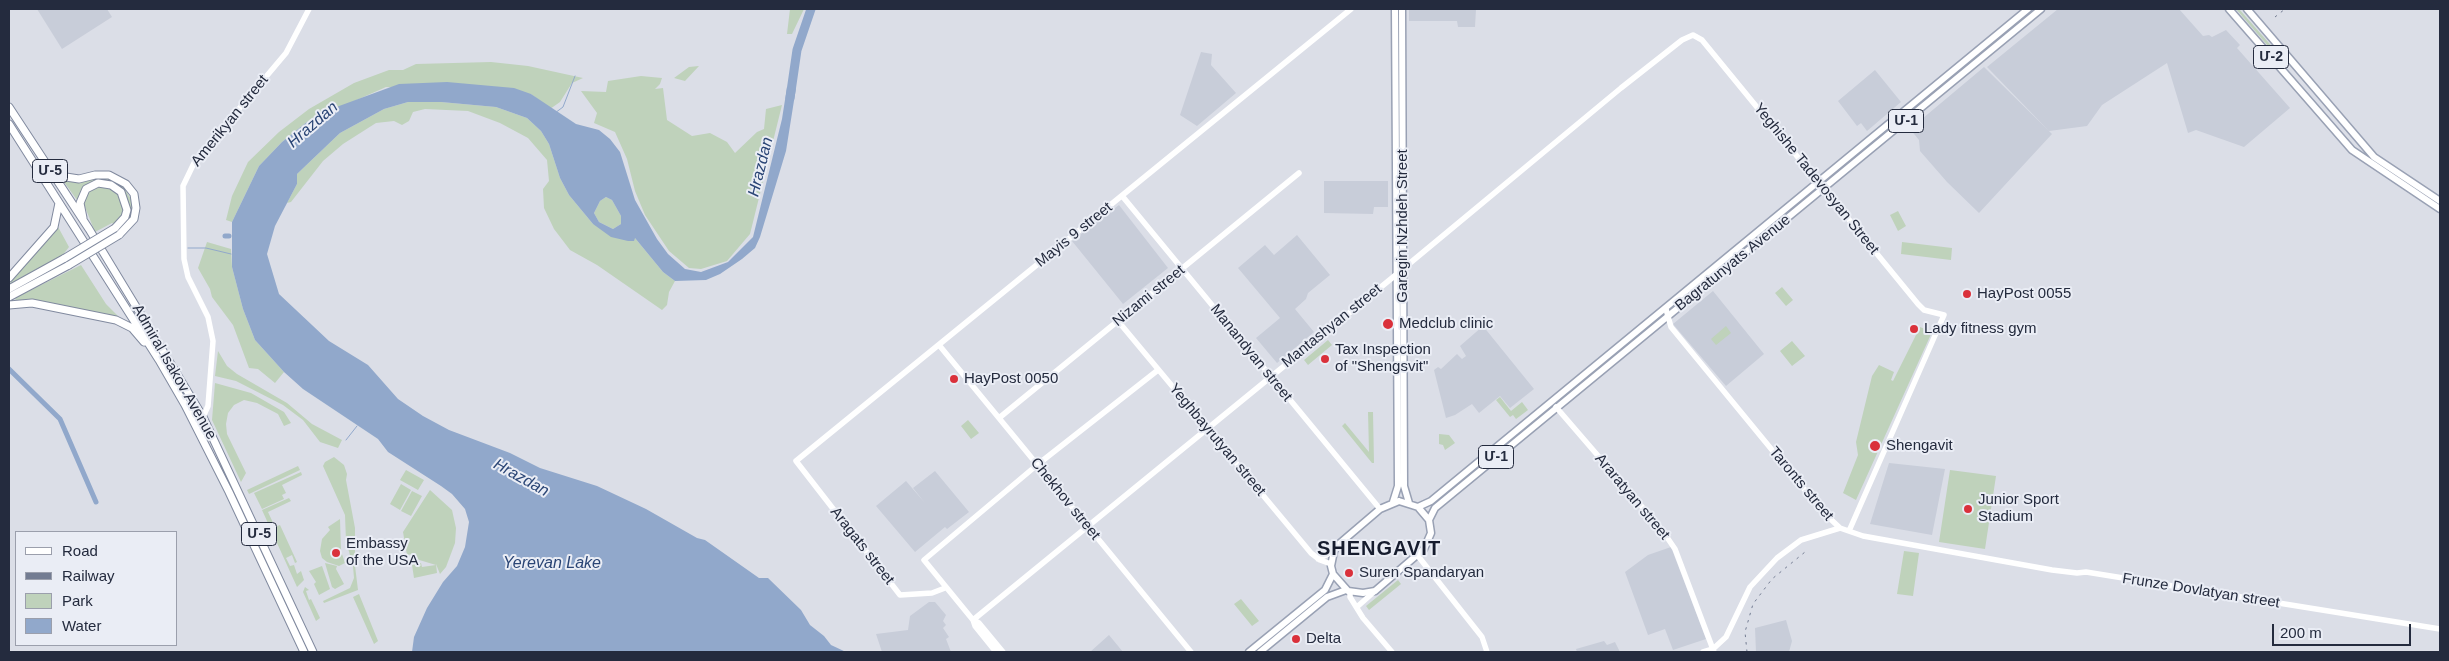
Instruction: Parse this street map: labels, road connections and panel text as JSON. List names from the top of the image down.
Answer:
{
  "streets": {
    "highway": ["Մ-5", "Admiral Isakov Avenue"],
    "main road": [
      "Մ-2",
      "Մ-1",
      "Garegin Nzhdeh Street",
      "Bagratunyats Avenue"
    ],
    "street": [
      "Amerikyan street",
      "Yeghishe Tadevosyan Street",
      "Mayis 9 street",
      "Nizami street",
      "Mantashyan street",
      "Manandyan street",
      "Yeghbayrutyan street",
      "Taronts street",
      "Araratyan street",
      "Chekhov street",
      "Aragats street",
      "Frunze Dovlatyan street"
    ]
  },
  "crossings": [
    ["Amerikyan street", "Admiral Isakov Avenue"],
    ["Yeghishe Tadevosyan Street", "Bagratunyats Avenue"],
    ["Yeghishe Tadevosyan Street", "Mantashyan street"],
    ["Yeghishe Tadevosyan Street", "Taronts street"],
    ["Garegin Nzhdeh Street", "Bagratunyats Avenue"],
    ["Garegin Nzhdeh Street", "Mantashyan street"],
    ["Garegin Nzhdeh Street", "Manandyan street"],
    ["Garegin Nzhdeh Street", "Yeghbayrutyan street"],
    ["Mayis 9 street", "Manandyan street"],
    ["Mayis 9 street", "Chekhov street"],
    ["Mayis 9 street", "Aragats street"],
    ["Bagratunyats Avenue", "Manandyan street"],
    ["Bagratunyats Avenue", "Yeghbayrutyan street"],
    ["Bagratunyats Avenue", "Taronts street"],
    ["Bagratunyats Avenue", "Araratyan street"],
    ["Nizami street", "Manandyan street"],
    ["Nizami street", "Yeghbayrutyan street"],
    ["Nizami street", "Chekhov street"],
    ["Mantashyan street", "Manandyan street"],
    ["Mantashyan street", "Yeghbayrutyan street"],
    ["Mantashyan street", "Chekhov street"],
    ["Manandyan street", "Yeghbayrutyan street"],
    ["Taronts street", "Frunze Dovlatyan street"]
  ],
  "districts": ["SHENGAVIT"],
  "water": ["Hrazdan", "Yerevan Lake"],
  "places": [
    "HayPost 0055",
    "Medclub clinic",
    "Lady fitness gym",
    "Tax Inspection of \"Shengsvit\"",
    "HayPost 0050",
    "Shengavit",
    "Junior Sport Stadium",
    "Embassy of the USA",
    "Suren Spandaryan",
    "Delta"
  ],
  "legend": [
    "Road",
    "Railway",
    "Park",
    "Water"
  ],
  "scale_bar": "200 m"
}
